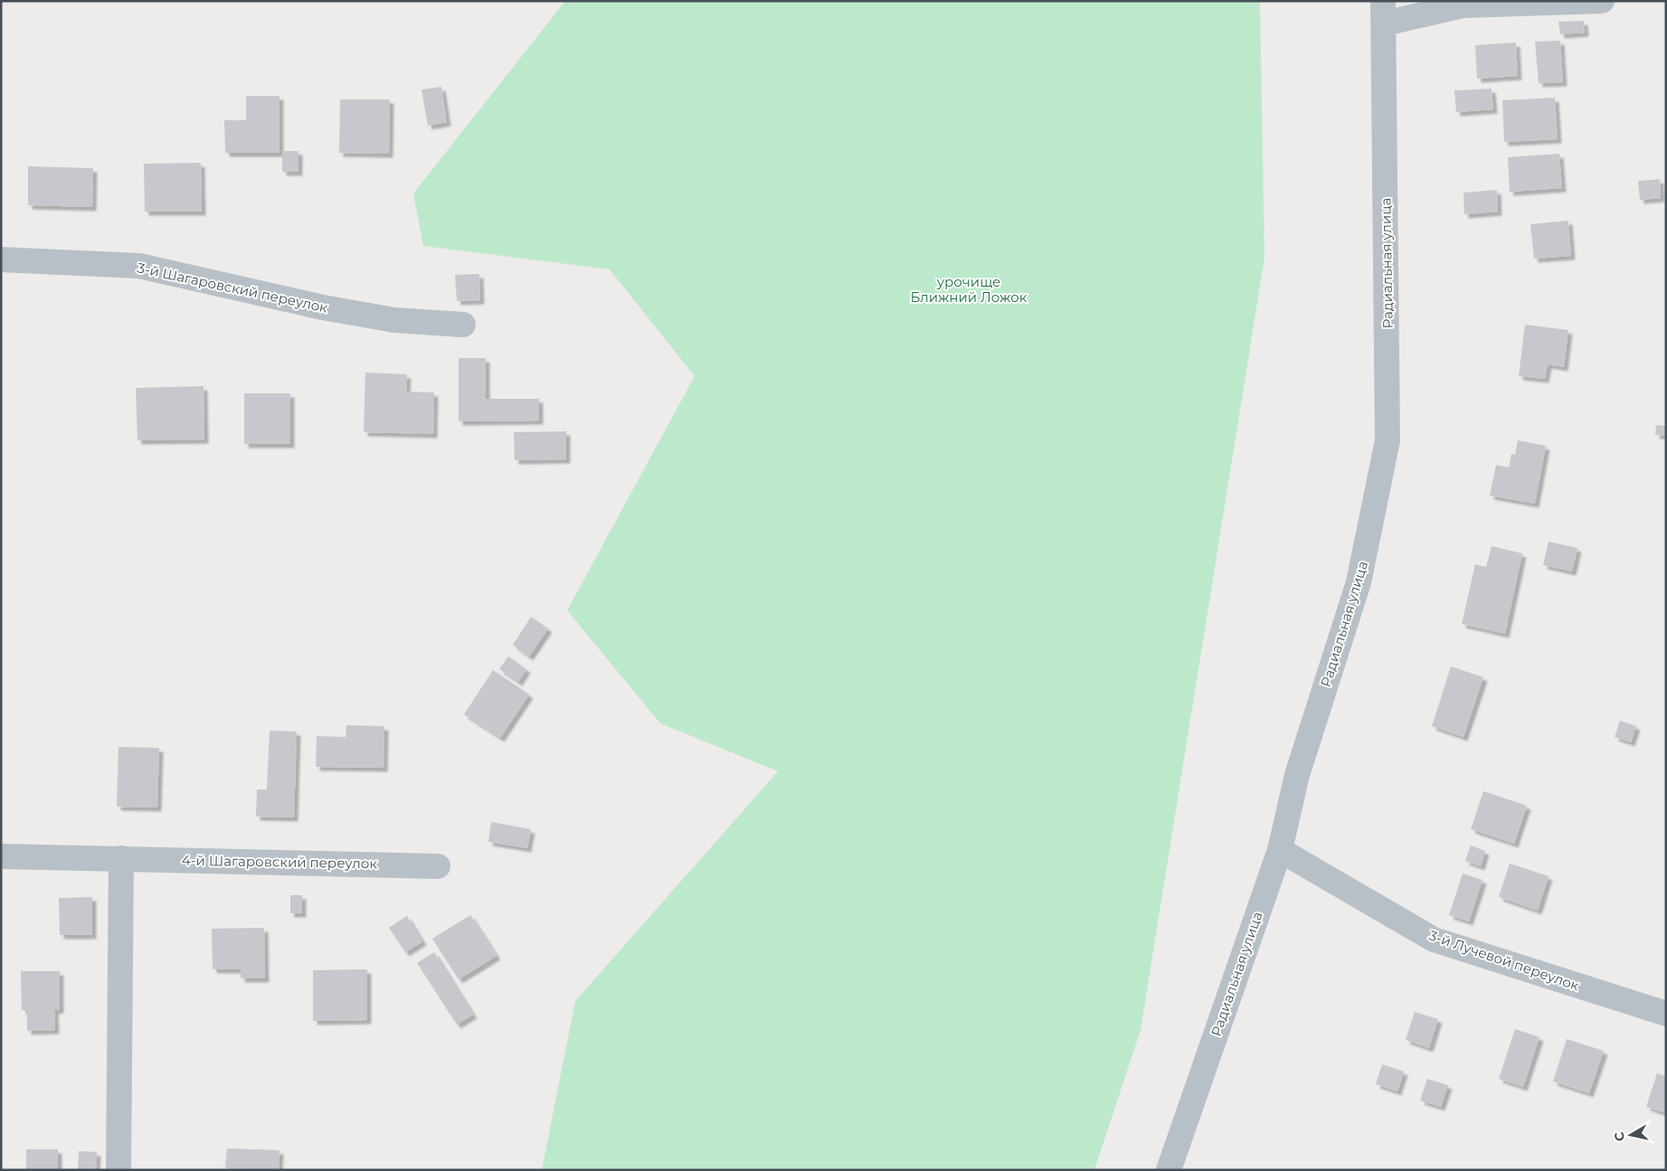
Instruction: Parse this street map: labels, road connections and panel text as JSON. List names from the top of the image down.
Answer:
{
  "streets": {
    "street": [
      "Радиальная улица",
      "3-й Шагаровский переулок",
      "4-й Шагаровский переулок",
      "3-й Лучевой переулок"
    ]
  },
  "crossings": [
    ["Радиальная улица", "3-й Лучевой переулок"]
  ],
  "parks": ["урочище Ближний Ложок"],
  "north": "left"
}
